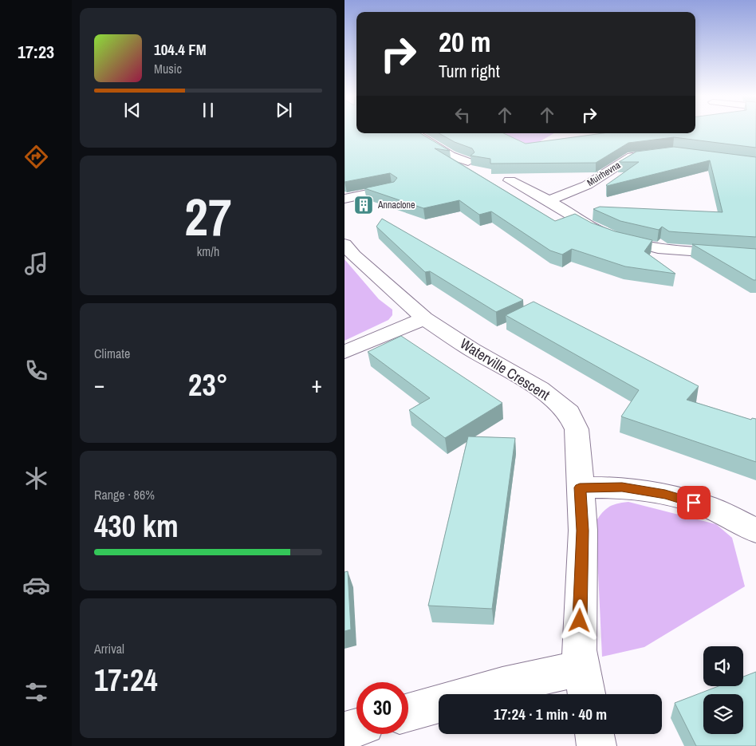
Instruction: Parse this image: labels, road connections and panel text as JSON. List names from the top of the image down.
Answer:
{
  "streets": {
    "street": ["Muirhevna", "Waterville Crescent"]
  },
  "places": {
    "building": ["Annaclone"]
  },
  "page": {
    "tabs": "17:23",
    "turn": ["20 m", "Turn right"],
    "song": ["104.4 FM", "Music"],
    "tile": [
      ["27", "km/h"],
      "Climate",
      ["Range · 86%", "430 km"],
      ["Arrival", "17:24"]
    ],
    "heat": ["−", "23°", "+"],
    "limit": "30",
    "trip": "17:24 · 1 min · 40 m"
  }
}
